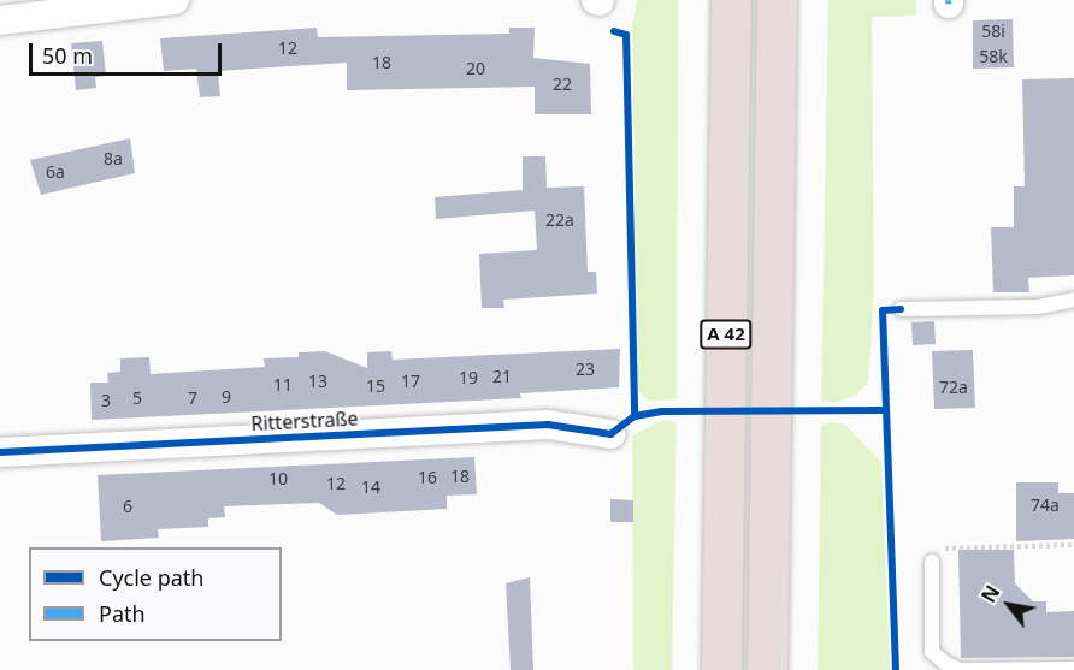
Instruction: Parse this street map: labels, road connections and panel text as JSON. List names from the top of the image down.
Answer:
{
  "streets": {
    "highway": ["A 42"],
    "street": ["Ritterstraße"]
  },
  "house_numbers": [
    "58i",
    "12",
    "58k",
    "18",
    "20",
    "22",
    "8a",
    "6a",
    "22a",
    "23",
    "21",
    "19",
    "13",
    "17",
    "11",
    "15",
    "72a",
    "9",
    "5",
    "7",
    "3",
    "18",
    "16",
    "10",
    "12",
    "14",
    "74a",
    "6"
  ],
  "legend": ["Cycle path", "Path"],
  "scale_bar": "50 m",
  "north": "top left"
}
